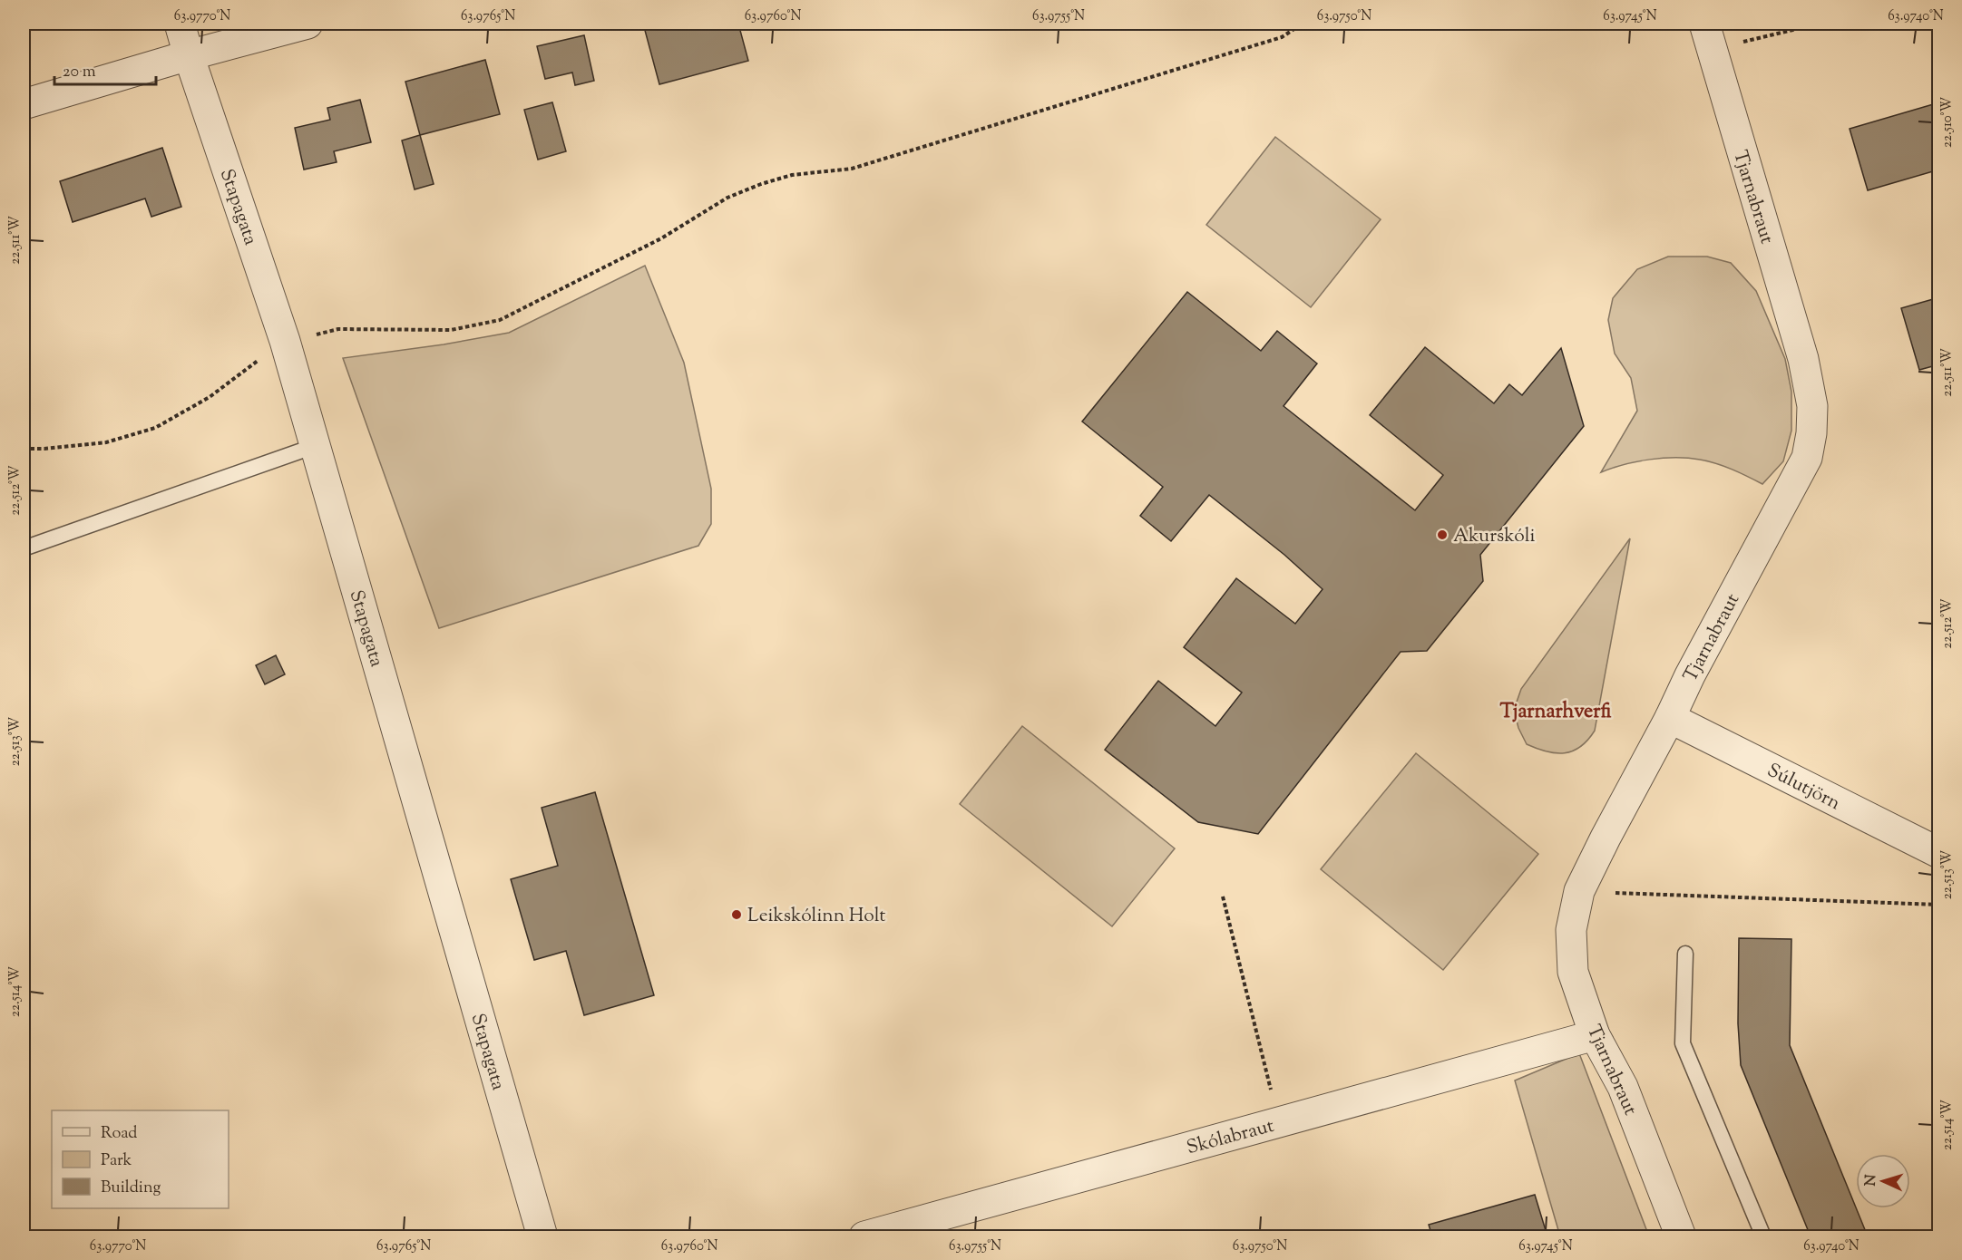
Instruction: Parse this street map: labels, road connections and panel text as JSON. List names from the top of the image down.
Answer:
{
  "streets": {
    "street": [
      "Tjarnabraut",
      "Stapagata",
      "Súlutjörn",
      "Skólabraut"
    ]
  },
  "crossings": [
    ["Tjarnabraut", "Súlutjörn"],
    ["Tjarnabraut", "Skólabraut"]
  ],
  "districts": ["Tjarnarhverfi"],
  "places": ["Akurskóli", "Leikskólinn Holt"],
  "legend": ["Road", "Park", "Building"],
  "scale_bar": "20 m",
  "north": "left",
  "coordinates": [
    "63.9770°N",
    "63.9765°N",
    "63.9760°N",
    "63.9755°N",
    "63.9750°N",
    "63.9745°N",
    "63.9740°N",
    "22.510°W",
    "22.511°W",
    "22.512°W",
    "22.513°W",
    "22.514°W"
  ]
}
